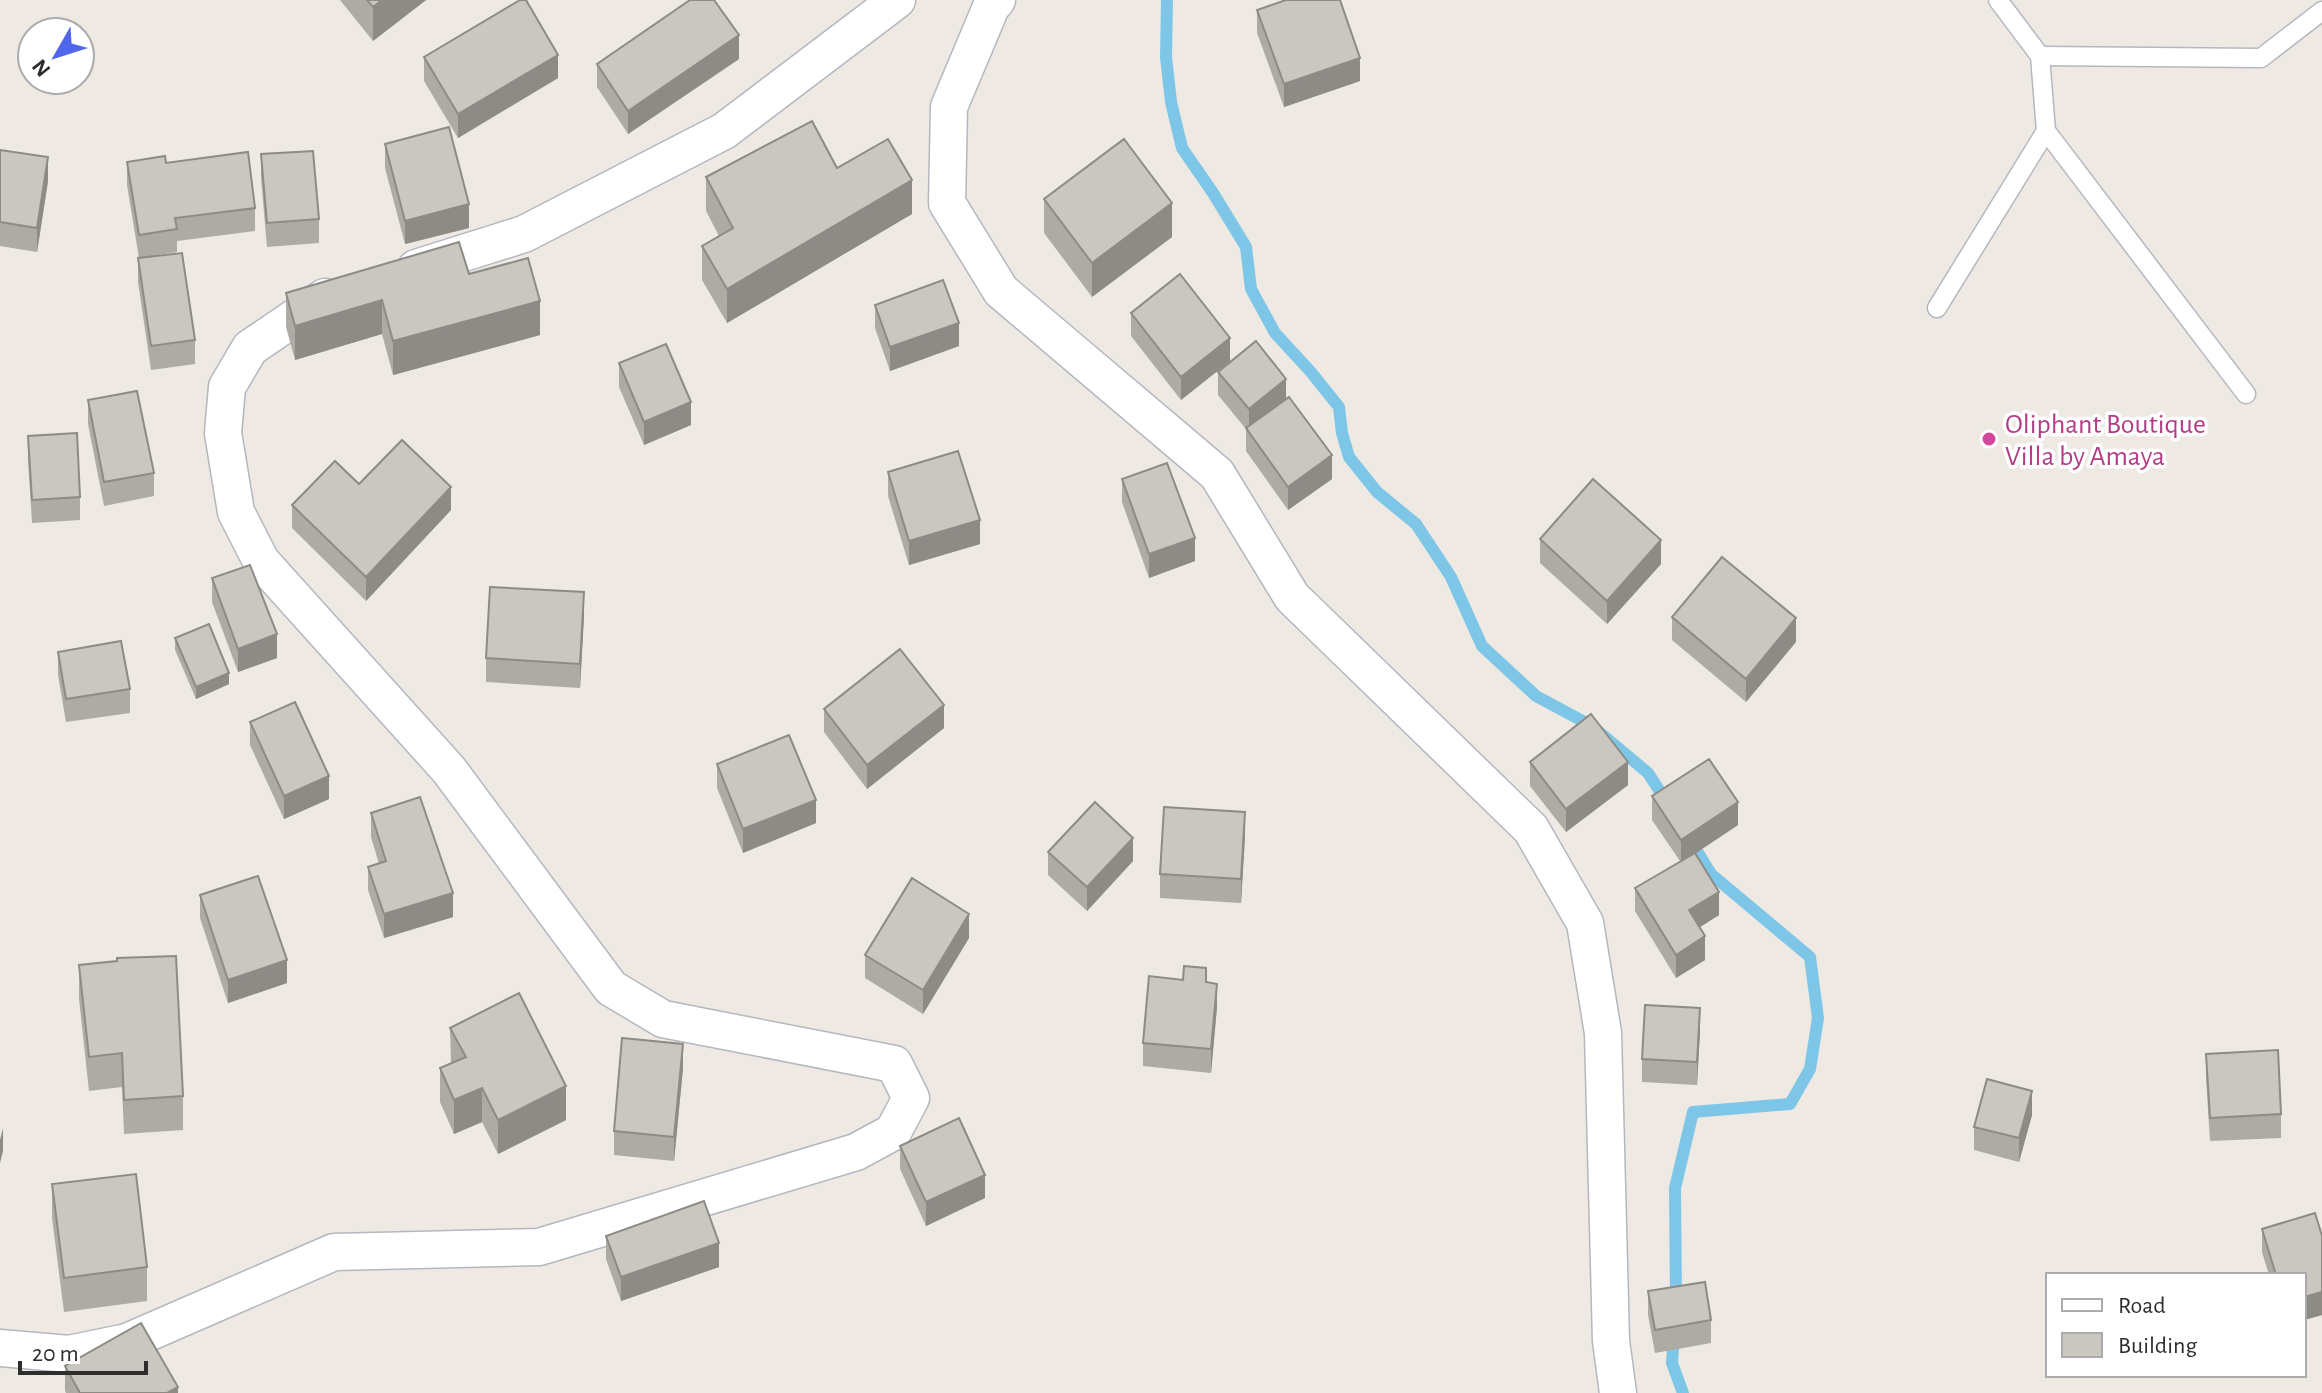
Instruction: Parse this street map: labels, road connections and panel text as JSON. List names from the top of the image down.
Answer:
{
  "places": ["Oliphant Boutique Villa by Amaya"],
  "legend": ["Road", "Building"],
  "scale_bar": "20 m",
  "north": "bottom left"
}
